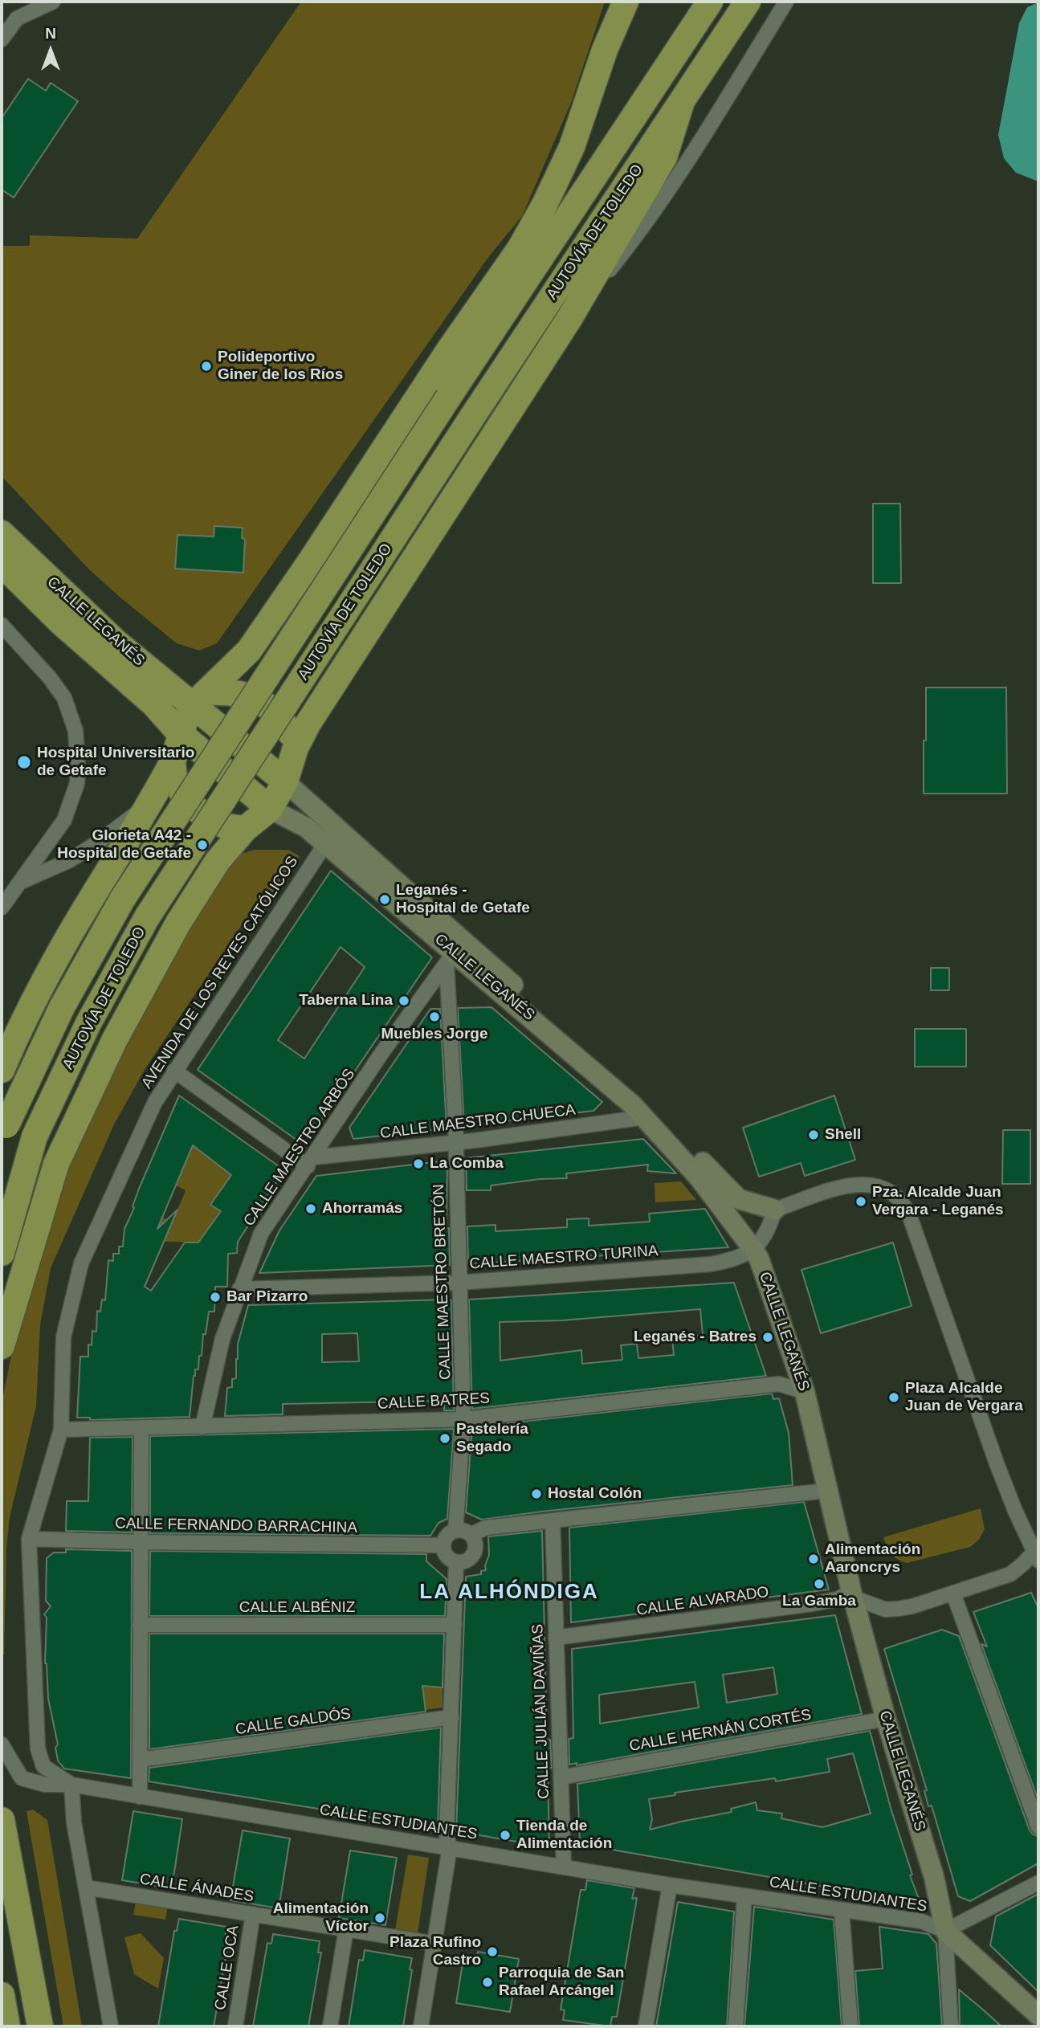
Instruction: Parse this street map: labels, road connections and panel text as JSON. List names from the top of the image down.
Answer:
{
  "streets": {
    "highway": ["AUTOVÍA DE TOLEDO", "CALLE LEGANÉS"],
    "street": [
      "AVENIDA DE LOS REYES CATÓLICOS",
      "CALLE MAESTRO CHUECA",
      "CALLE MAESTRO ARBÓS",
      "CALLE MAESTRO TURINA",
      "CALLE MAESTRO BRETÓN",
      "CALLE BATRES",
      "CALLE FERNANDO BARRACHINA",
      "CALLE ALVARADO",
      "CALLE ALBÉNIZ",
      "CALLE JULIÁN DAVIÑAS",
      "CALLE GALDÓS",
      "CALLE HERNÁN CORTÉS",
      "CALLE ESTUDIANTES",
      "CALLE ÁNADES",
      "CALLE OCA"
    ]
  },
  "crossings": [
    ["CALLE LEGANÉS", "AVENIDA DE LOS REYES CATÓLICOS"],
    ["CALLE LEGANÉS", "CALLE MAESTRO CHUECA"],
    ["CALLE LEGANÉS", "CALLE MAESTRO TURINA"],
    ["CALLE LEGANÉS", "CALLE BATRES"],
    ["CALLE LEGANÉS", "CALLE ALVARADO"],
    ["CALLE LEGANÉS", "CALLE HERNÁN CORTÉS"],
    ["CALLE LEGANÉS", "CALLE ESTUDIANTES"],
    ["AVENIDA DE LOS REYES CATÓLICOS", "CALLE BATRES"],
    ["AVENIDA DE LOS REYES CATÓLICOS", "CALLE FERNANDO BARRACHINA"],
    ["AVENIDA DE LOS REYES CATÓLICOS", "CALLE ESTUDIANTES"],
    ["CALLE MAESTRO CHUECA", "CALLE MAESTRO ARBÓS"],
    ["CALLE MAESTRO CHUECA", "CALLE MAESTRO BRETÓN"],
    ["CALLE MAESTRO ARBÓS", "CALLE MAESTRO TURINA"],
    ["CALLE MAESTRO ARBÓS", "CALLE MAESTRO BRETÓN"],
    ["CALLE MAESTRO ARBÓS", "CALLE BATRES"],
    ["CALLE MAESTRO TURINA", "CALLE MAESTRO BRETÓN"],
    ["CALLE MAESTRO BRETÓN", "CALLE BATRES"],
    ["CALLE MAESTRO BRETÓN", "CALLE FERNANDO BARRACHINA"],
    ["CALLE ALVARADO", "CALLE JULIÁN DAVIÑAS"],
    ["CALLE JULIÁN DAVIÑAS", "CALLE HERNÁN CORTÉS"],
    ["CALLE JULIÁN DAVIÑAS", "CALLE ESTUDIANTES"],
    ["CALLE ÁNADES", "CALLE OCA"]
  ],
  "districts": ["LA ALHÓNDIGA"],
  "places": [
    "Polideportivo Giner de los Ríos",
    "Hospital Universitario de Getafe",
    "Glorieta A42 - Hospital de Getafe",
    "Leganés - Hospital de Getafe",
    "Taberna Lina",
    "Muebles Jorge",
    "Shell",
    "La Comba",
    "Pza. Alcalde Juan Vergara - Leganés",
    "Ahorramás",
    "Bar Pizarro",
    "Leganés - Batres",
    "Plaza Alcalde Juan de Vergara",
    "Pastelería Segado",
    "Hostal Colón",
    "Alimentación Aaroncrys",
    "La Gamba",
    "Tienda de Alimentación",
    "Alimentación Víctor",
    "Plaza Rufino Castro",
    "Parroquia de San Rafael Arcángel"
  ],
  "north": "top"
}
